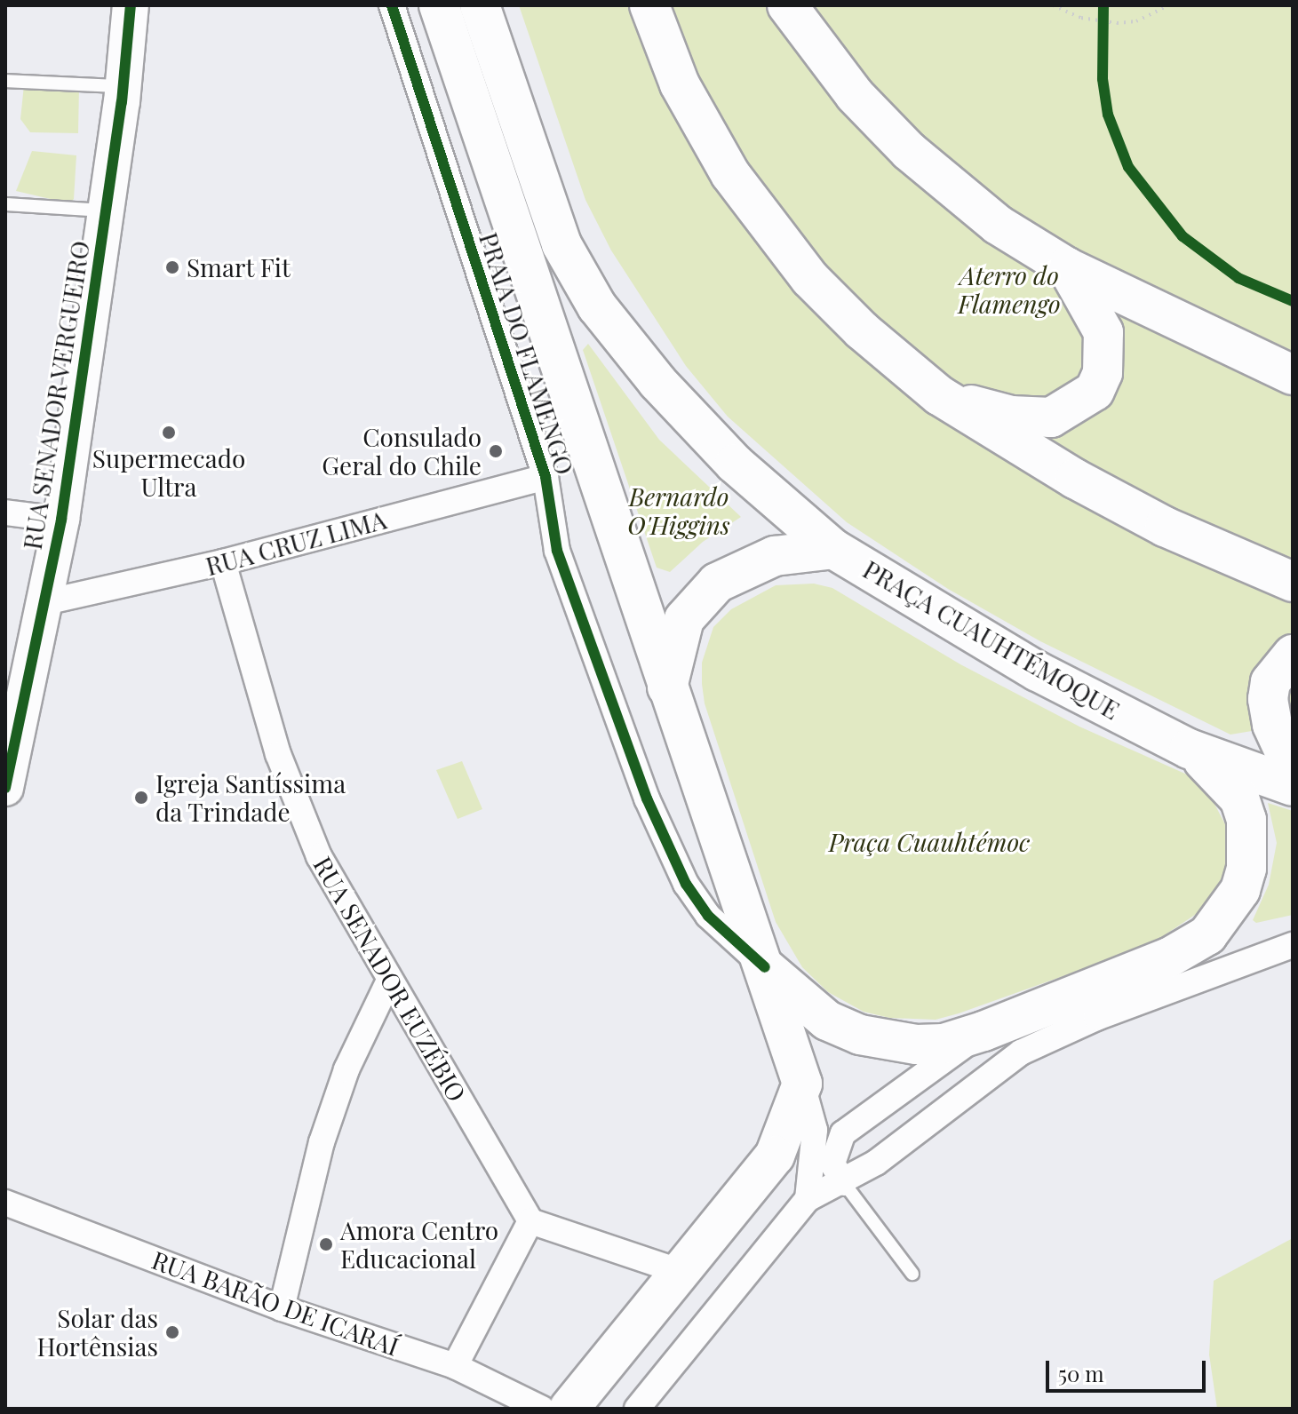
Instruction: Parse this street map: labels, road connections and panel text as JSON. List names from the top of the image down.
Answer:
{
  "streets": {
    "main road": ["PRAIA DO FLAMENGO", "PRAÇA CUAUHTÉMOQUE"],
    "street": [
      "RUA SENADOR VERGUEIRO",
      "RUA CRUZ LIMA",
      "RUA SENADOR EUZÉBIO",
      "RUA BARÃO DE ICARAÍ"
    ]
  },
  "crossings": [
    ["PRAIA DO FLAMENGO", "RUA CRUZ LIMA"],
    ["RUA SENADOR VERGUEIRO", "RUA CRUZ LIMA"],
    ["RUA CRUZ LIMA", "RUA SENADOR EUZÉBIO"]
  ],
  "parks": ["Aterro do Flamengo", "Bernardo O'Higgins", "Praça Cuauhtémoc"],
  "places": [
    "Smart Fit",
    "Supermecado Ultra",
    "Consulado Geral do Chile",
    "Igreja Santíssima da Trindade",
    "Amora Centro Educacional",
    "Solar das Hortênsias"
  ],
  "scale_bar": "50 m"
}
